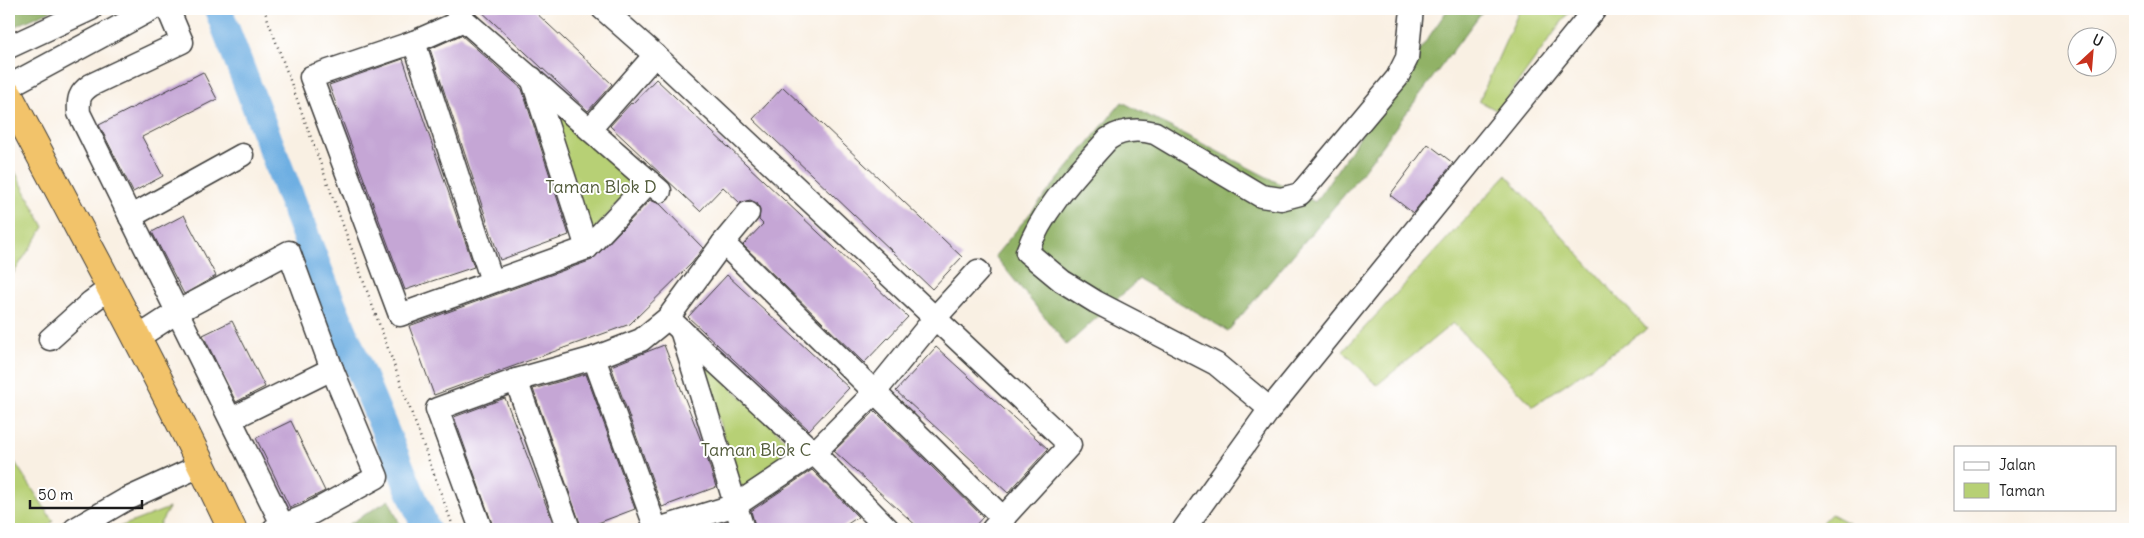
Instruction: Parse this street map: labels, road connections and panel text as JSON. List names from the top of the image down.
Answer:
{
  "parks": ["Taman Blok D", "Taman Blok C"],
  "legend": ["Jalan", "Taman"],
  "scale_bar": "50 m",
  "north": "top right"
}
